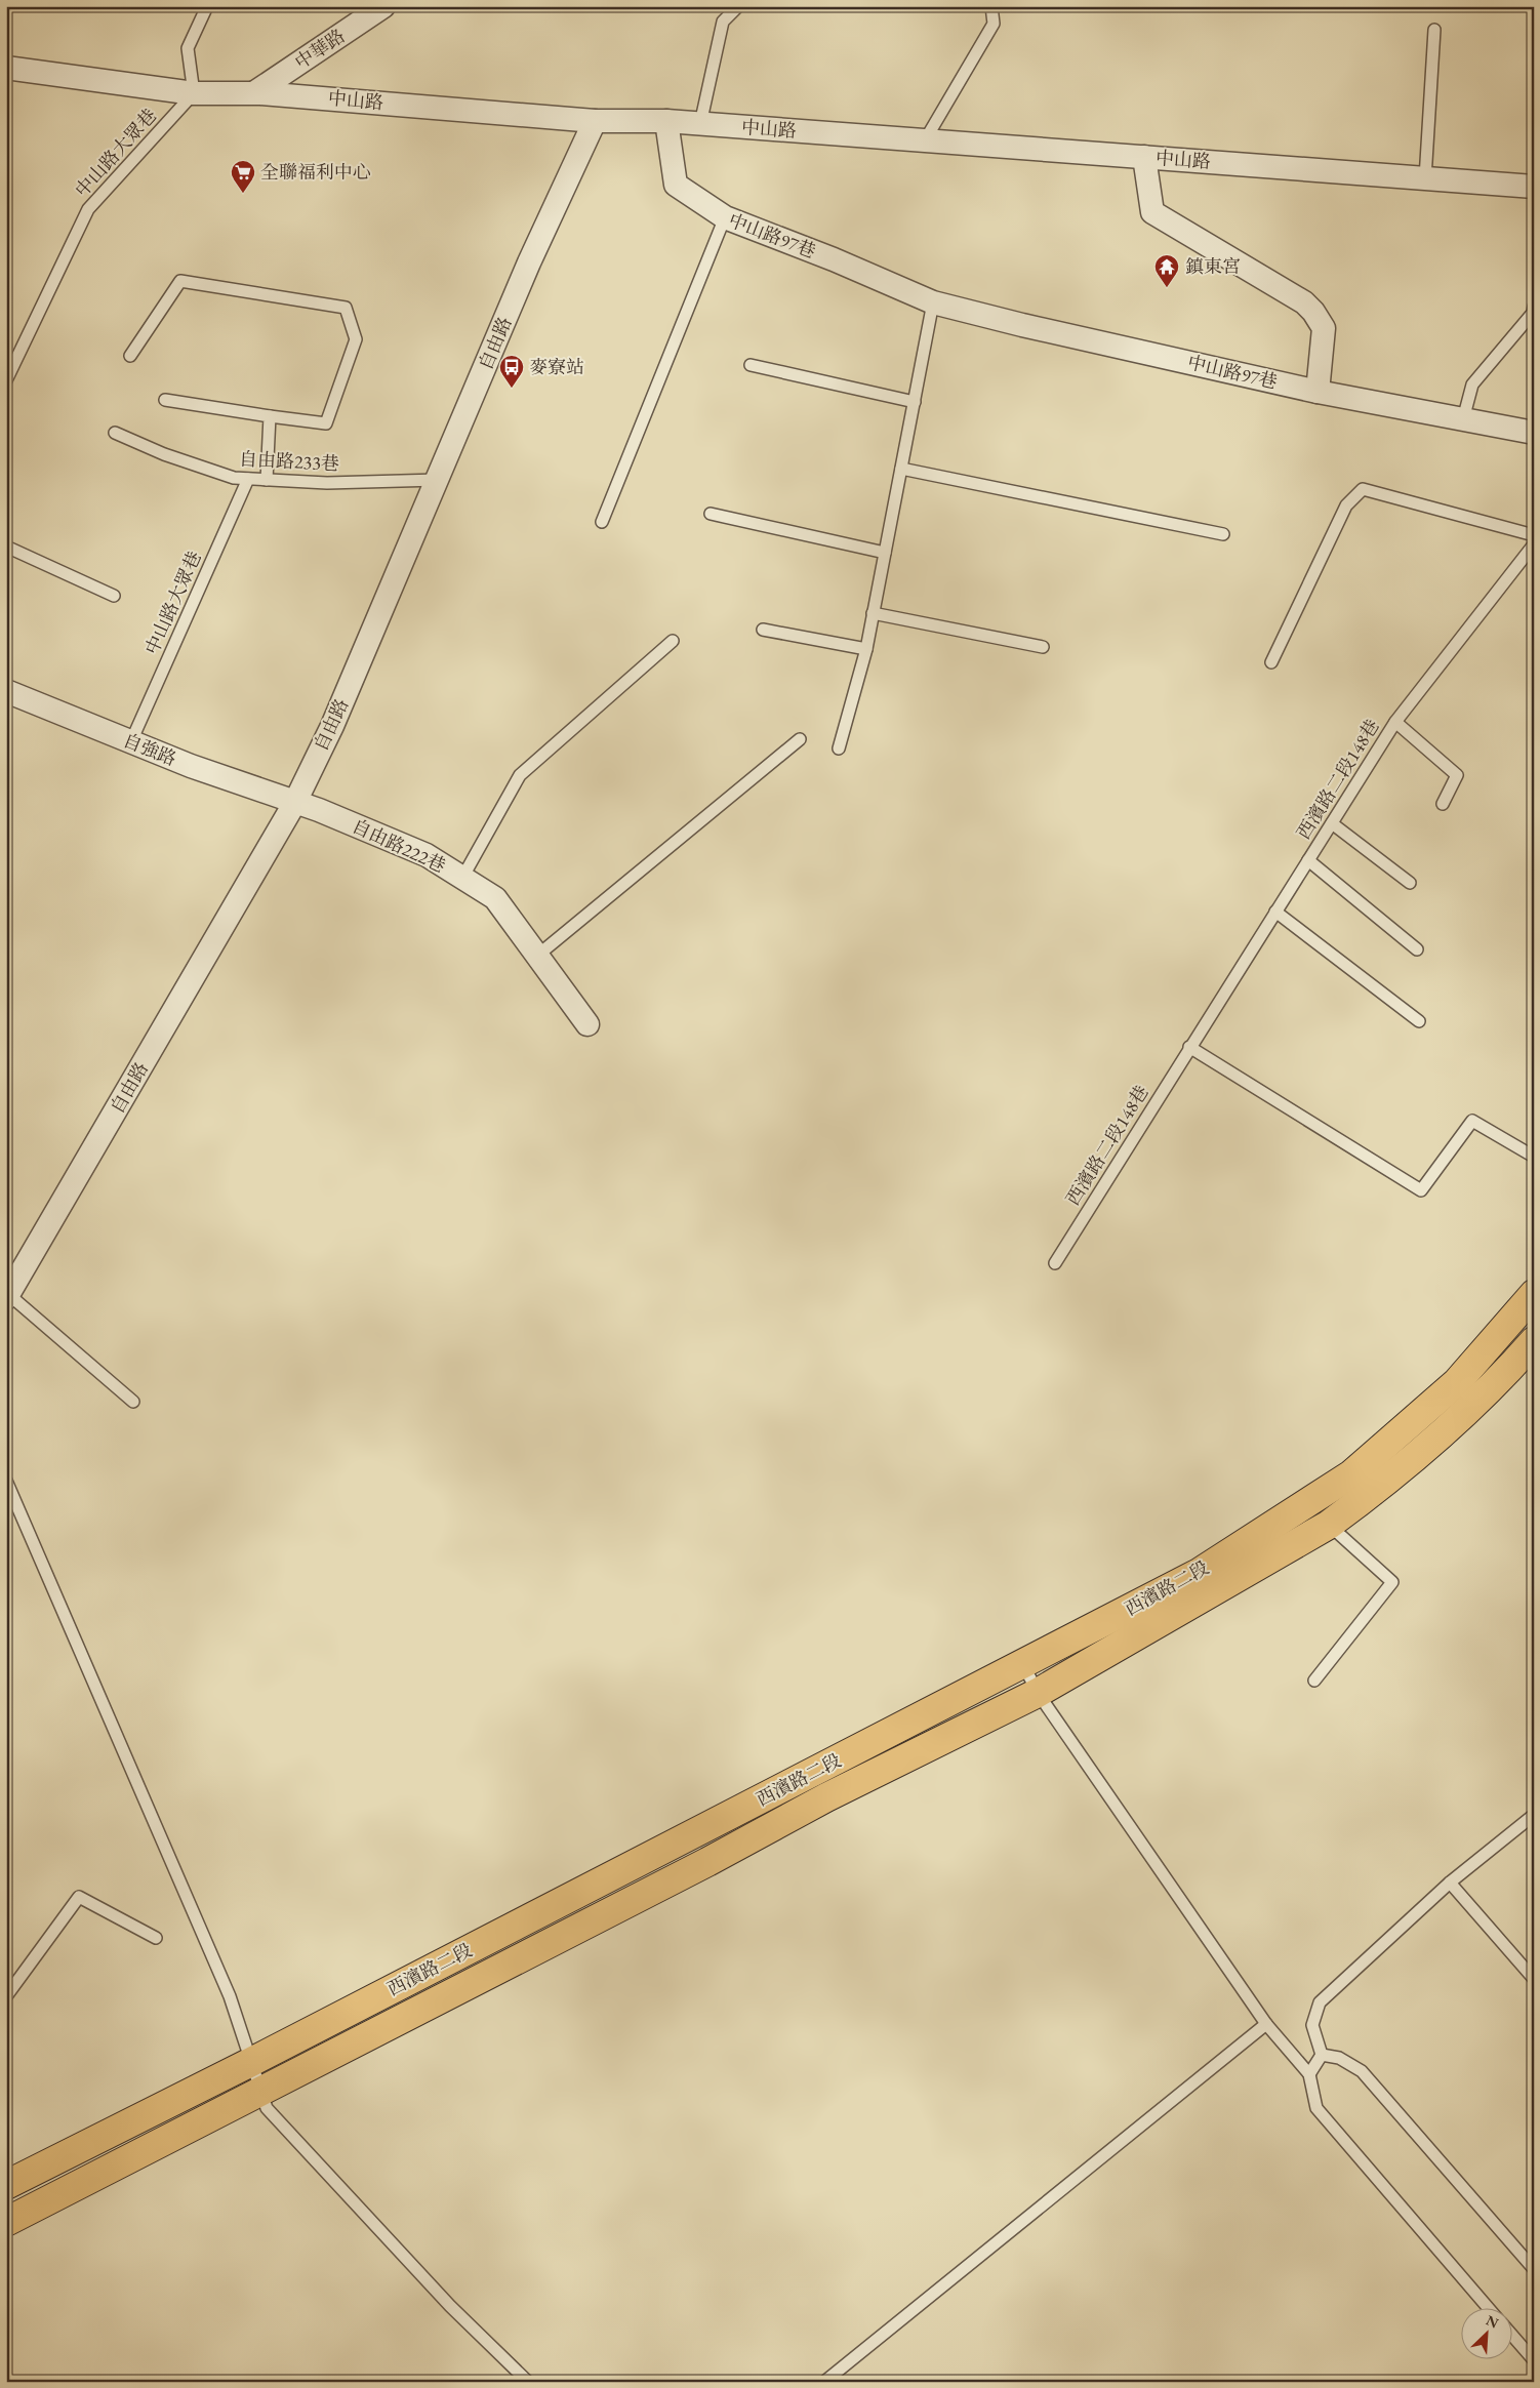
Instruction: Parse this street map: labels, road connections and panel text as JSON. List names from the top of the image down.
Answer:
{
  "streets": {
    "main road": ["西濱路二段"],
    "street": [
      "中華路",
      "中山路",
      "中山路97巷",
      "自由路",
      "自強路",
      "自由路222巷"
    ],
    "lane": ["中山路大眾巷", "自由路233巷", "西濱路二段148巷"]
  },
  "crossings": [
    ["中華路", "中山路"],
    ["中山路", "中山路大眾巷"],
    ["中山路", "中山路97巷"],
    ["中山路", "自由路"],
    ["中山路大眾巷", "自由路233巷"],
    ["中山路大眾巷", "自強路"],
    ["自由路", "自由路233巷"],
    ["自由路", "自強路"],
    ["自由路", "自由路222巷"],
    ["自強路", "自由路222巷"]
  ],
  "places": {
    "supermarket": ["全聯福利中心"],
    "temple": ["鎮東宮"],
    "bus stop": ["麥寮站"]
  },
  "north": "top right"
}
